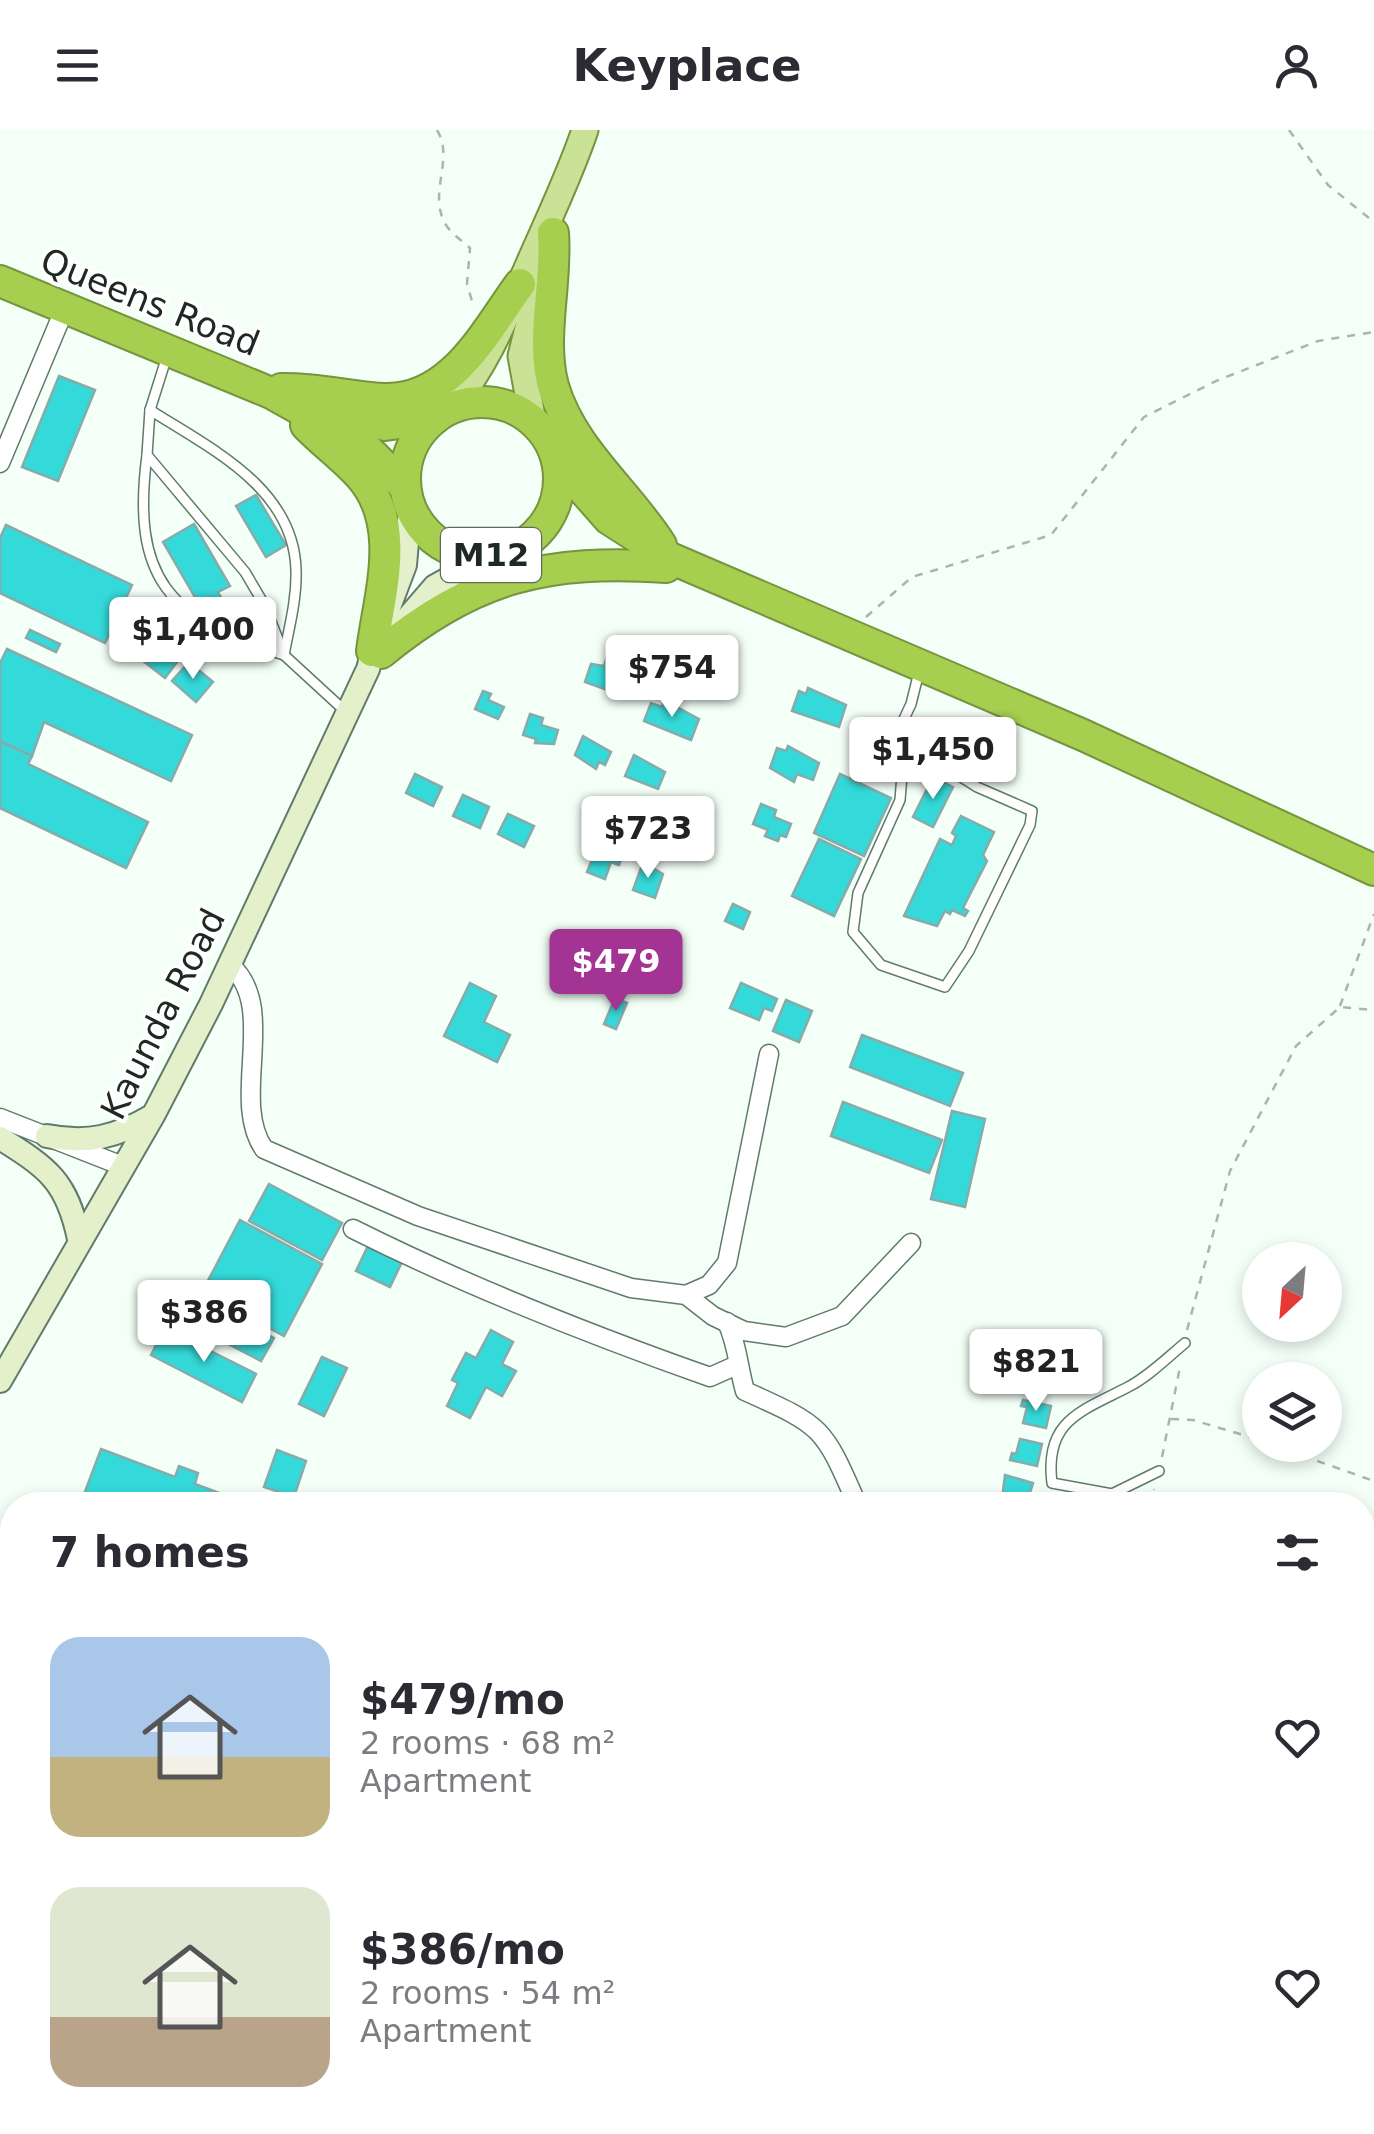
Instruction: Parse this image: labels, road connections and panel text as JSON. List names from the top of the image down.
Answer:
{
  "streets": {
    "highway": ["Queens Road", "M12"],
    "main road": ["Kaunda Road"]
  },
  "crossings": [
    ["Queens Road", "M12"],
    ["M12", "Kaunda Road"]
  ],
  "north": "bottom left",
  "page": {
    "header": "Keyplace",
    "price": [
      "$1,400",
      "$754",
      "$1,450",
      "$723",
      "$479",
      "$386",
      "$821"
    ],
    "heading": "7 homes",
    "list": [
      {
        "name": "$479/mo",
        "note": "2 rooms · 68 m² · Apartment"
      },
      {
        "name": "$386/mo",
        "note": "2 rooms · 54 m² · Apartment"
      }
    ]
  }
}
